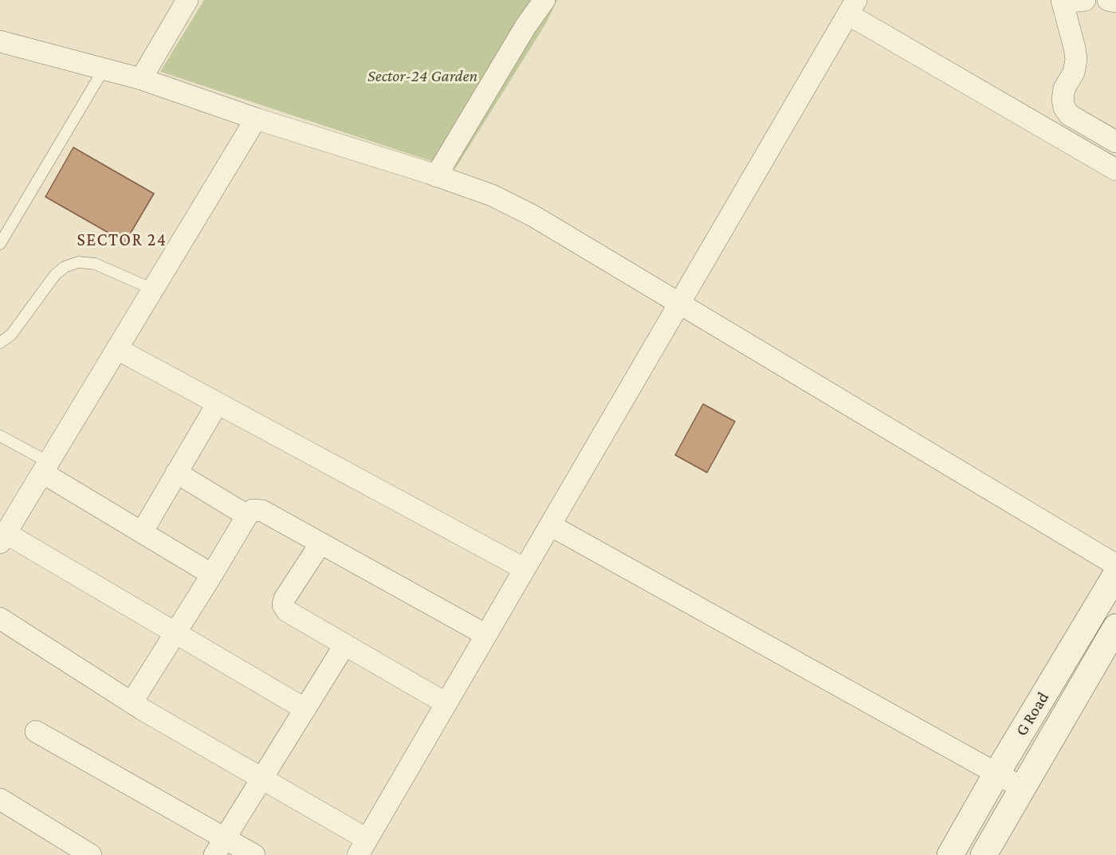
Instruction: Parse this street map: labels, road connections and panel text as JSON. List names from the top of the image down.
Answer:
{
  "streets": {
    "street": ["G Road"]
  },
  "districts": ["SECTOR 24"],
  "parks": ["Sector-24 Garden"]
}
